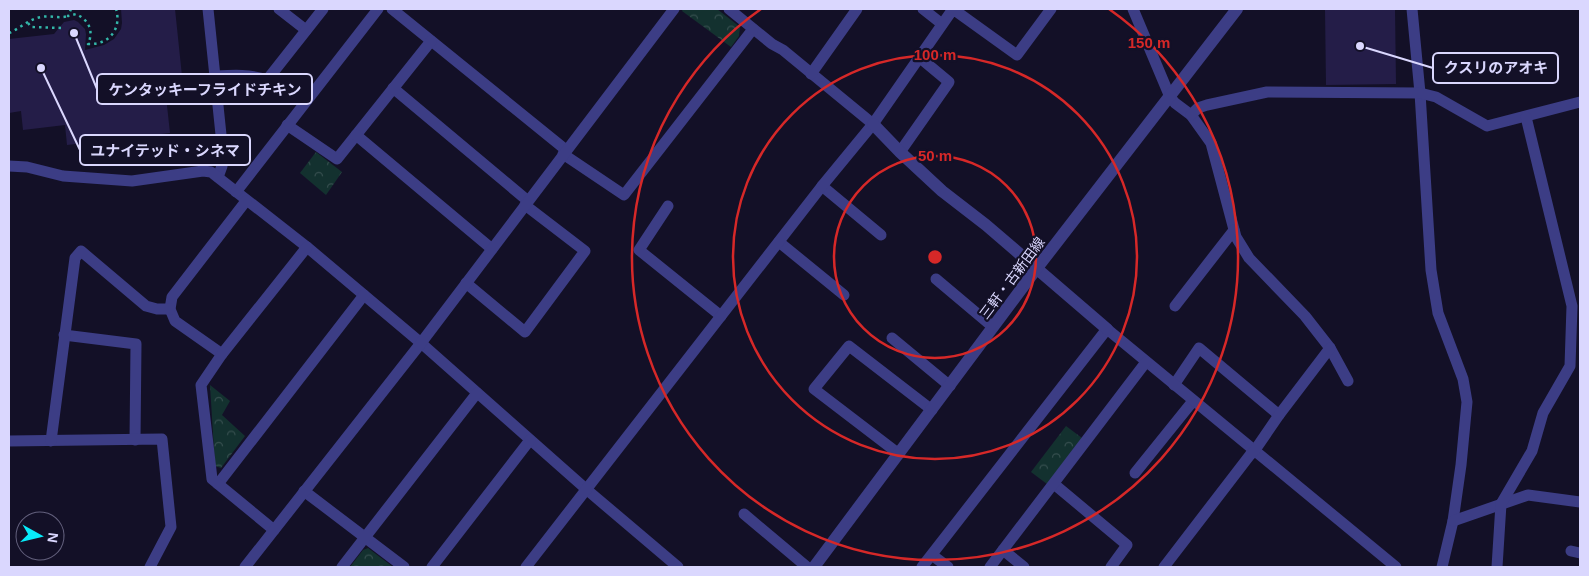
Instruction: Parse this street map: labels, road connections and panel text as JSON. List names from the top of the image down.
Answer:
{
  "streets": {
    "street": ["三軒・古新田線"]
  },
  "places": ["ケンタッキーフライドチキン", "クスリのアオキ", "ユナイテッド・シネマ"],
  "north": "right",
  "rings": ["150 m", "100 m", "50 m"]
}
